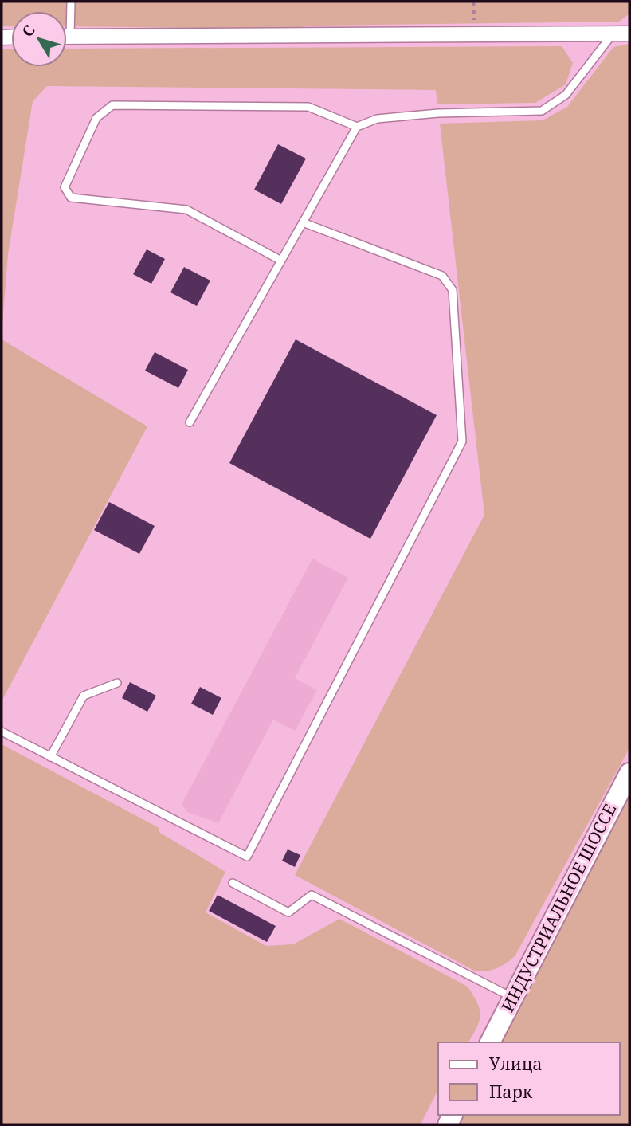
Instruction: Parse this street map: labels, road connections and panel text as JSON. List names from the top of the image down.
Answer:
{
  "streets": {
    "main road": ["ИНДУСТРИАЛЬНОЕ ШОССЕ"]
  },
  "legend": ["Улица", "Парк"],
  "north": "top left"
}
